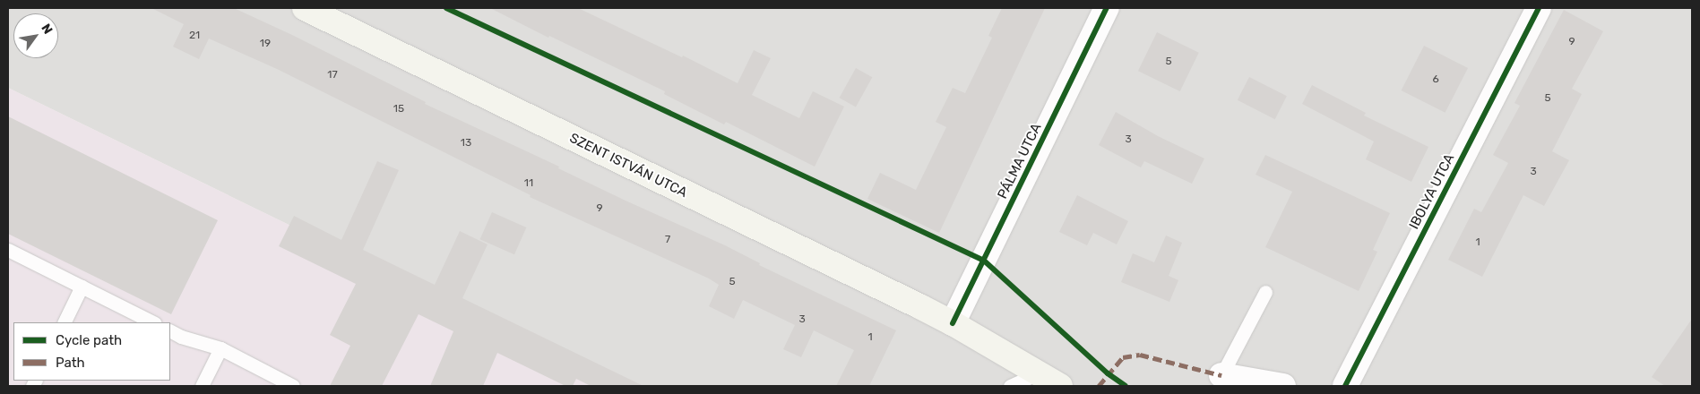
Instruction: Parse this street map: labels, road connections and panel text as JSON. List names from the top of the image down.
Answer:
{
  "streets": {
    "main road": ["SZENT ISTVÁN UTCA"],
    "street": ["PÁLMA UTCA", "IBOLYA UTCA"]
  },
  "crossings": [
    ["PÁLMA UTCA", "SZENT ISTVÁN UTCA"]
  ],
  "house_numbers": [
    "21",
    "9",
    "19",
    "5",
    "17",
    "6",
    "5",
    "15",
    "3",
    "13",
    "3",
    "11",
    "9",
    "7",
    "1",
    "5",
    "3",
    "1"
  ],
  "legend": ["Cycle path", "Path"],
  "north": "top right"
}
